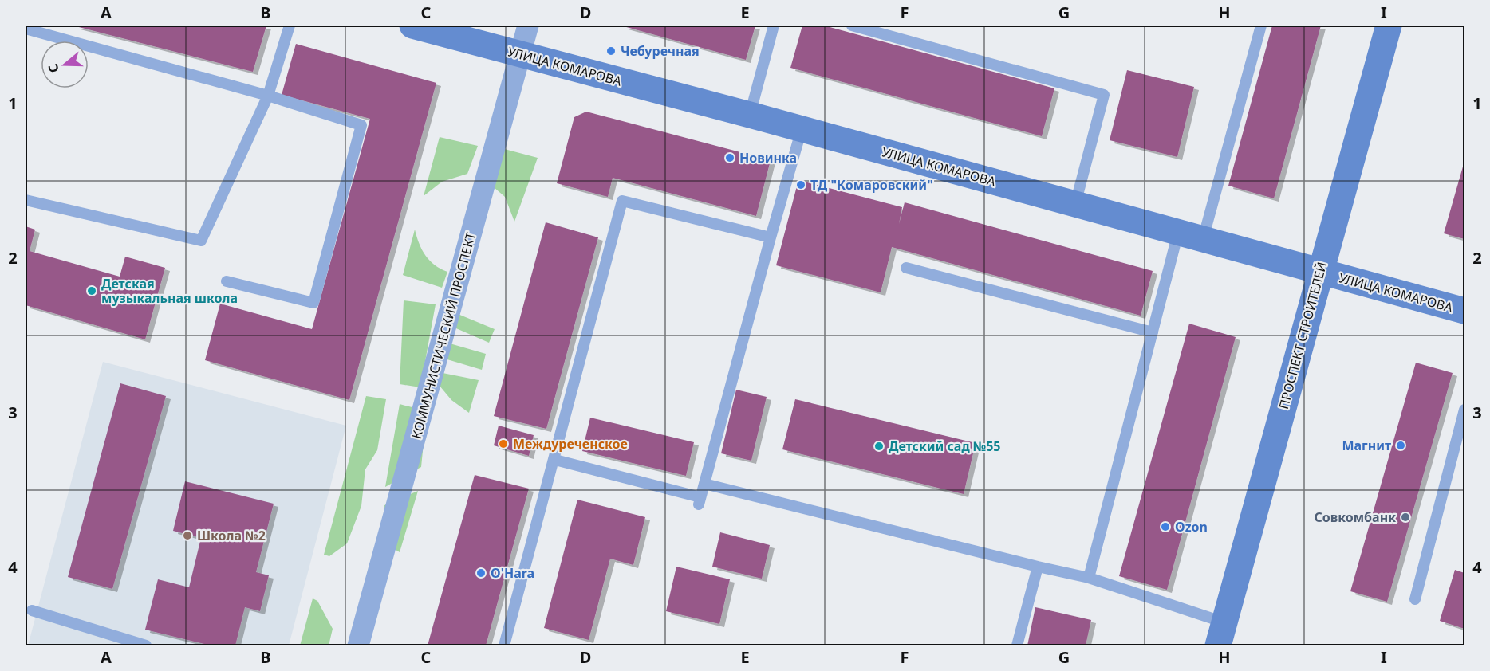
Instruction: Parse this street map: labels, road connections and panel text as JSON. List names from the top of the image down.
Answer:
{
  "streets": {
    "street": ["УЛИЦА КОМАРОВА", "КОММУНИСТИЧЕСКИЙ ПРОСПЕКТ", "ПРОСПЕКТ СТРОИТЕЛЕЙ"]
  },
  "crossings": [
    ["УЛИЦА КОМАРОВА", "КОММУНИСТИЧЕСКИЙ ПРОСПЕКТ"],
    ["УЛИЦА КОМАРОВА", "ПРОСПЕКТ СТРОИТЕЛЕЙ"]
  ],
  "places": [
    "Чебуречная",
    "Новинка",
    "ТД \"Комаровский\"",
    "Детская музыкальная школа",
    "Междуреченское",
    "Магнит",
    "Детский сад №55",
    "Совкомбанк",
    "Ozon",
    "Школа №2",
    "O'Hara"
  ],
  "north": "left",
  "grid": {
    "columns": [
      "A",
      "B",
      "C",
      "D",
      "E",
      "F",
      "G",
      "H",
      "I"
    ],
    "rows": [
      "1",
      "2",
      "3",
      "4"
    ]
  }
}
